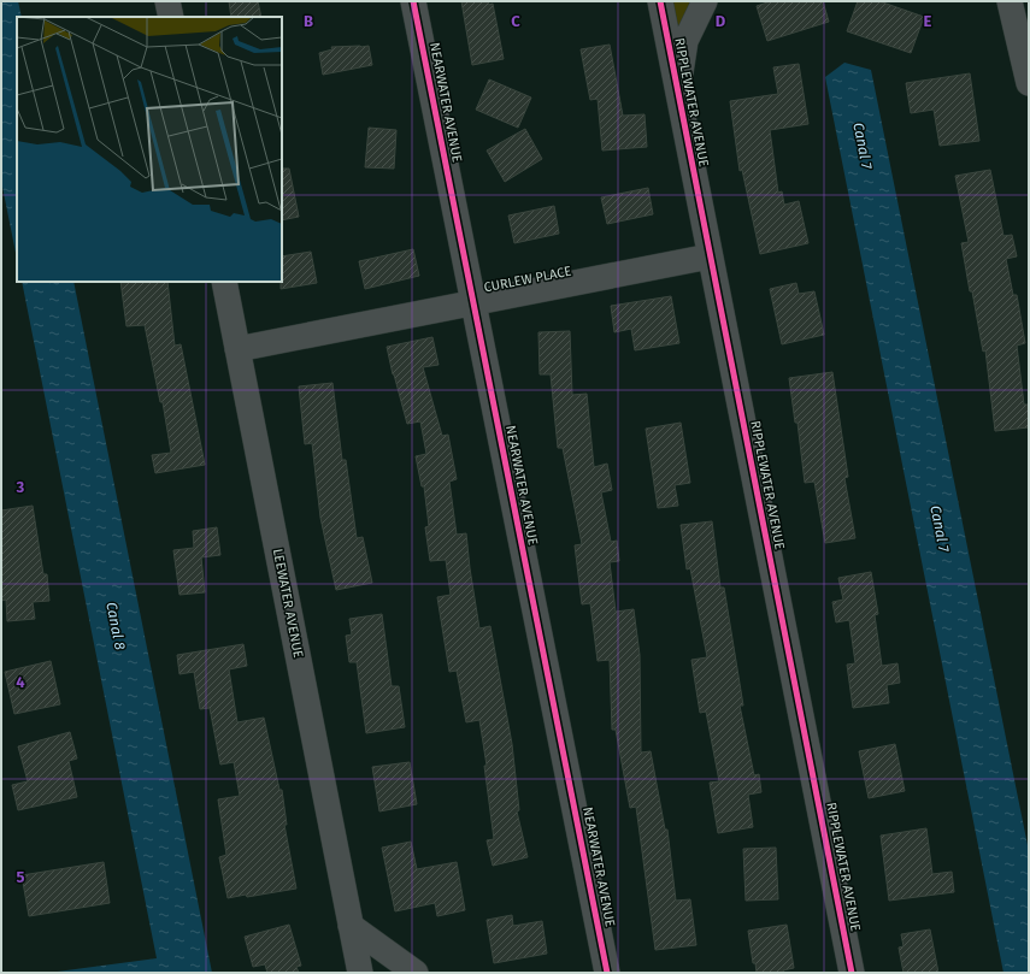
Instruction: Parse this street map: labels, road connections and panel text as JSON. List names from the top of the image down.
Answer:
{
  "streets": {
    "street": [
      "NEARWATER AVENUE",
      "RIPPLEWATER AVENUE",
      "CURLEW PLACE",
      "LEEWATER AVENUE"
    ]
  },
  "crossings": [
    ["NEARWATER AVENUE", "CURLEW PLACE"],
    ["RIPPLEWATER AVENUE", "CURLEW PLACE"],
    ["CURLEW PLACE", "LEEWATER AVENUE"]
  ],
  "water": ["Canal 7", "Canal 8"],
  "grid": {
    "columns": [
      "B",
      "C",
      "D",
      "E"
    ],
    "rows": ["3", "4", "5"]
  }
}
